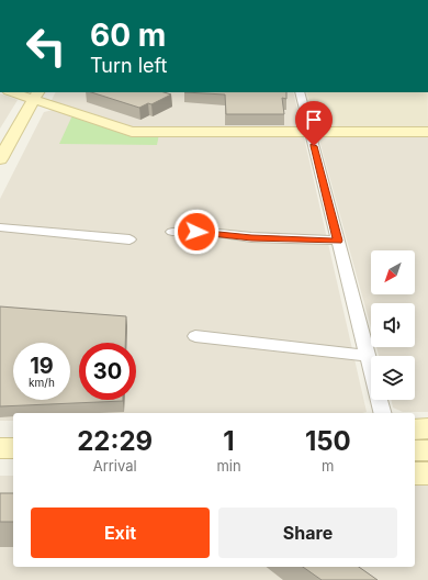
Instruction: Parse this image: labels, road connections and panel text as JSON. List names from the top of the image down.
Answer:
{
  "north": "bottom left",
  "page": {
    "turn": ["60 m", "Turn left"],
    "speed": "19 km/h",
    "limit": "30",
    "eta": [
      "22:29",
      "Arrival",
      "1",
      "min",
      "150",
      "m"
    ],
    "buttons": ["Exit", "Share"]
  }
}
